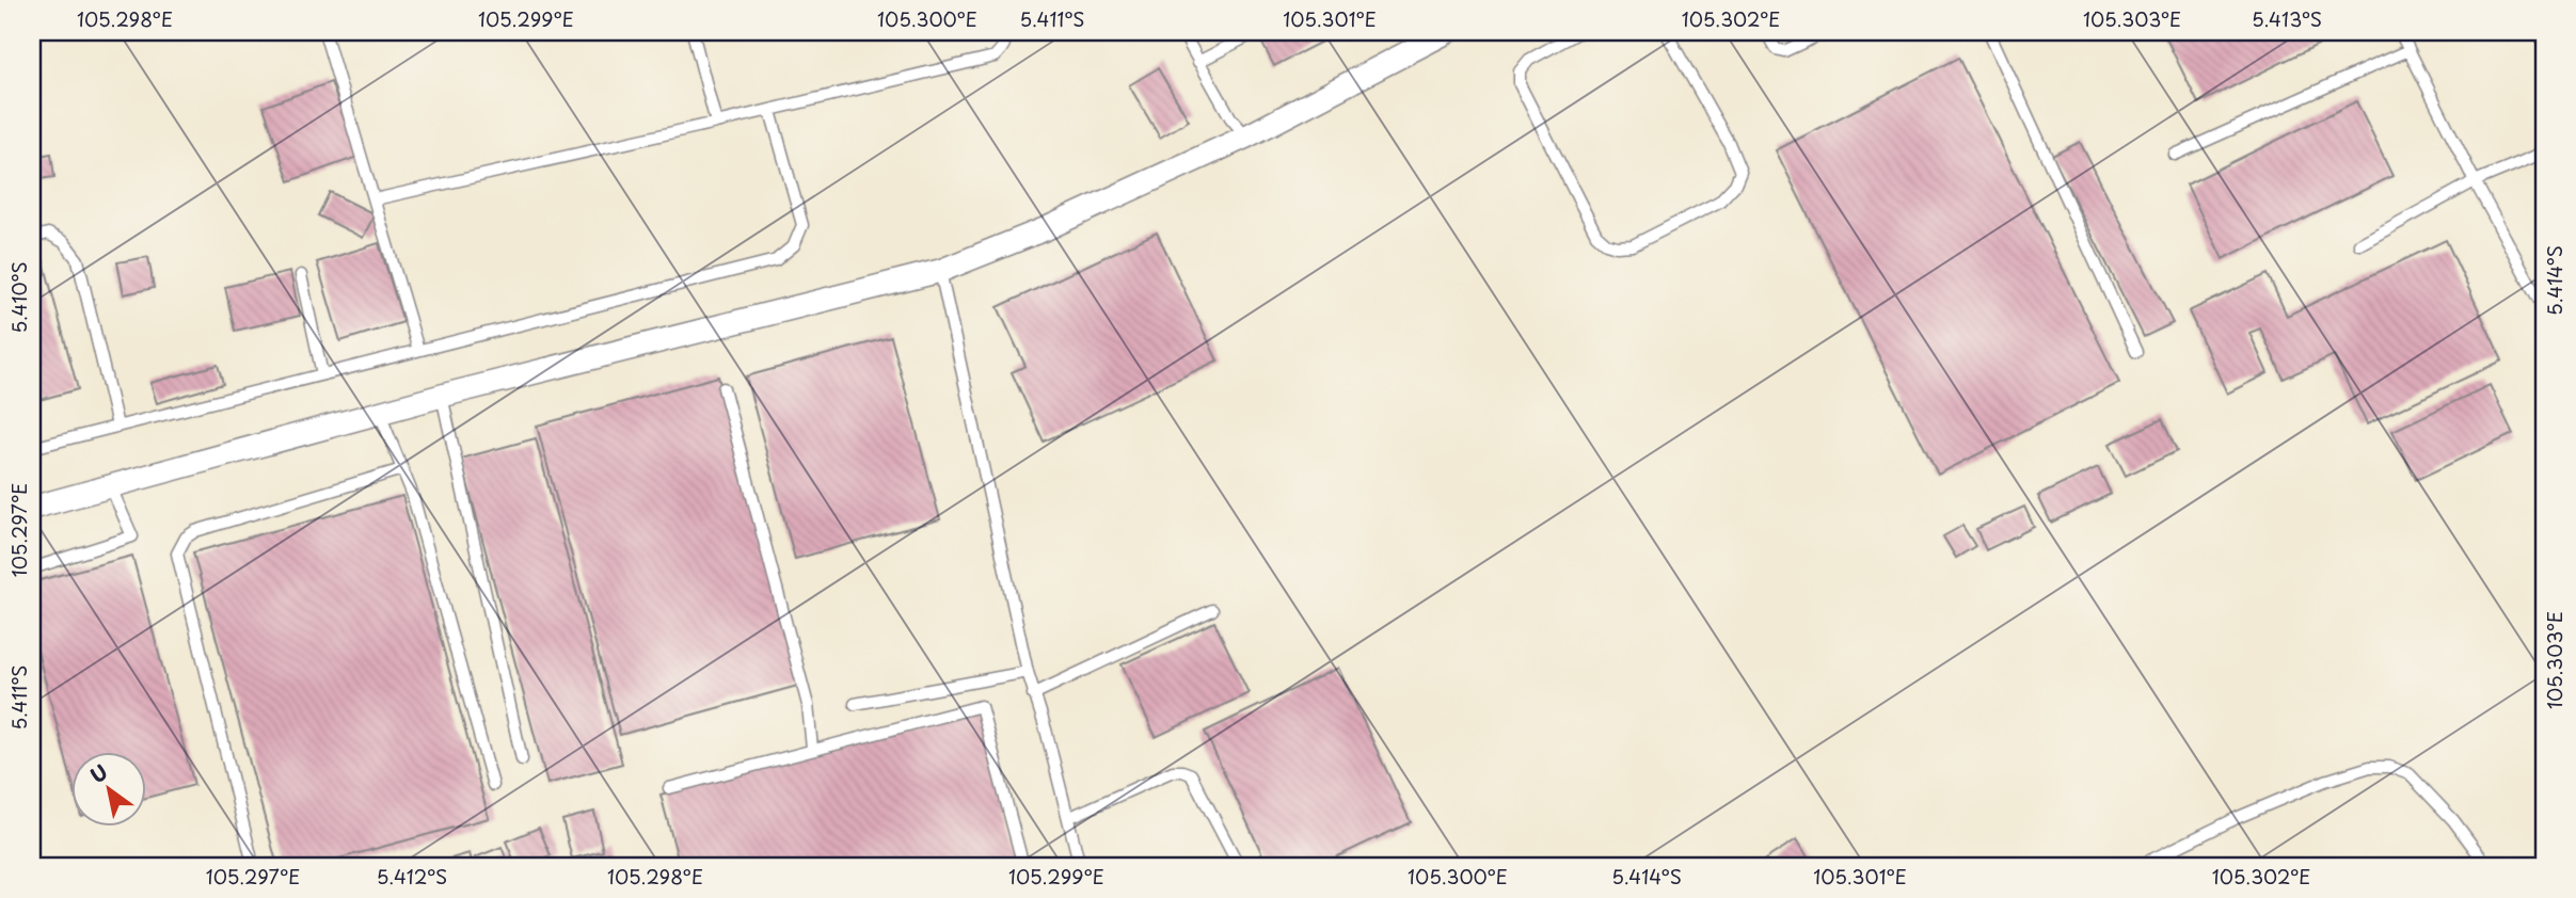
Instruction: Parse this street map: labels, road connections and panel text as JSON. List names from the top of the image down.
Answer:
{
  "north": "top left",
  "coordinates": [
    "105.298°E",
    "105.299°E",
    "105.300°E",
    "5.411°S",
    "105.301°E",
    "105.302°E",
    "105.303°E",
    "5.413°S",
    "5.414°S",
    "5.410°S",
    "105.297°E",
    "5.412°S"
  ]
}
